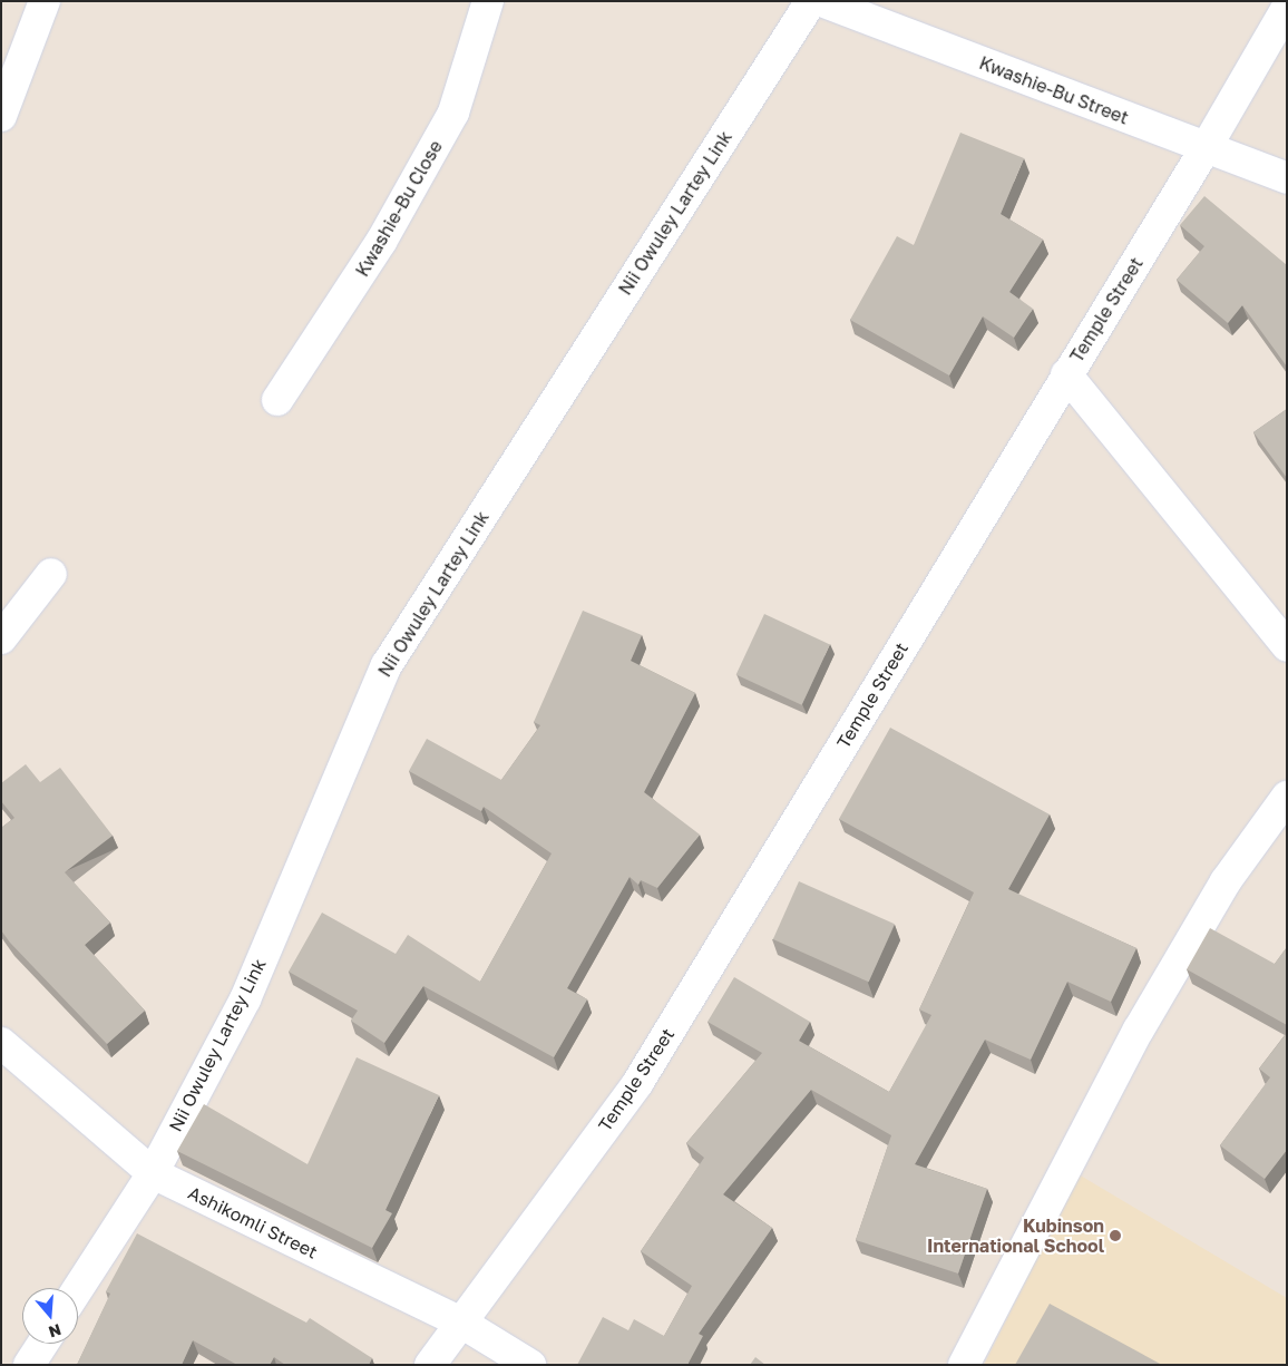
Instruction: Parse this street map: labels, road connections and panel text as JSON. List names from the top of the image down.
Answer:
{
  "streets": {
    "street": [
      "Kwashie-Bu Street",
      "Kwashie-Bu Close",
      "Nii Owuley Lartey Link",
      "Temple Street",
      "Ashikomli Street"
    ]
  },
  "crossings": [
    ["Kwashie-Bu Street", "Temple Street"],
    ["Nii Owuley Lartey Link", "Ashikomli Street"],
    ["Temple Street", "Ashikomli Street"]
  ],
  "places": ["Kubinson International School"],
  "north": "bottom"
}
